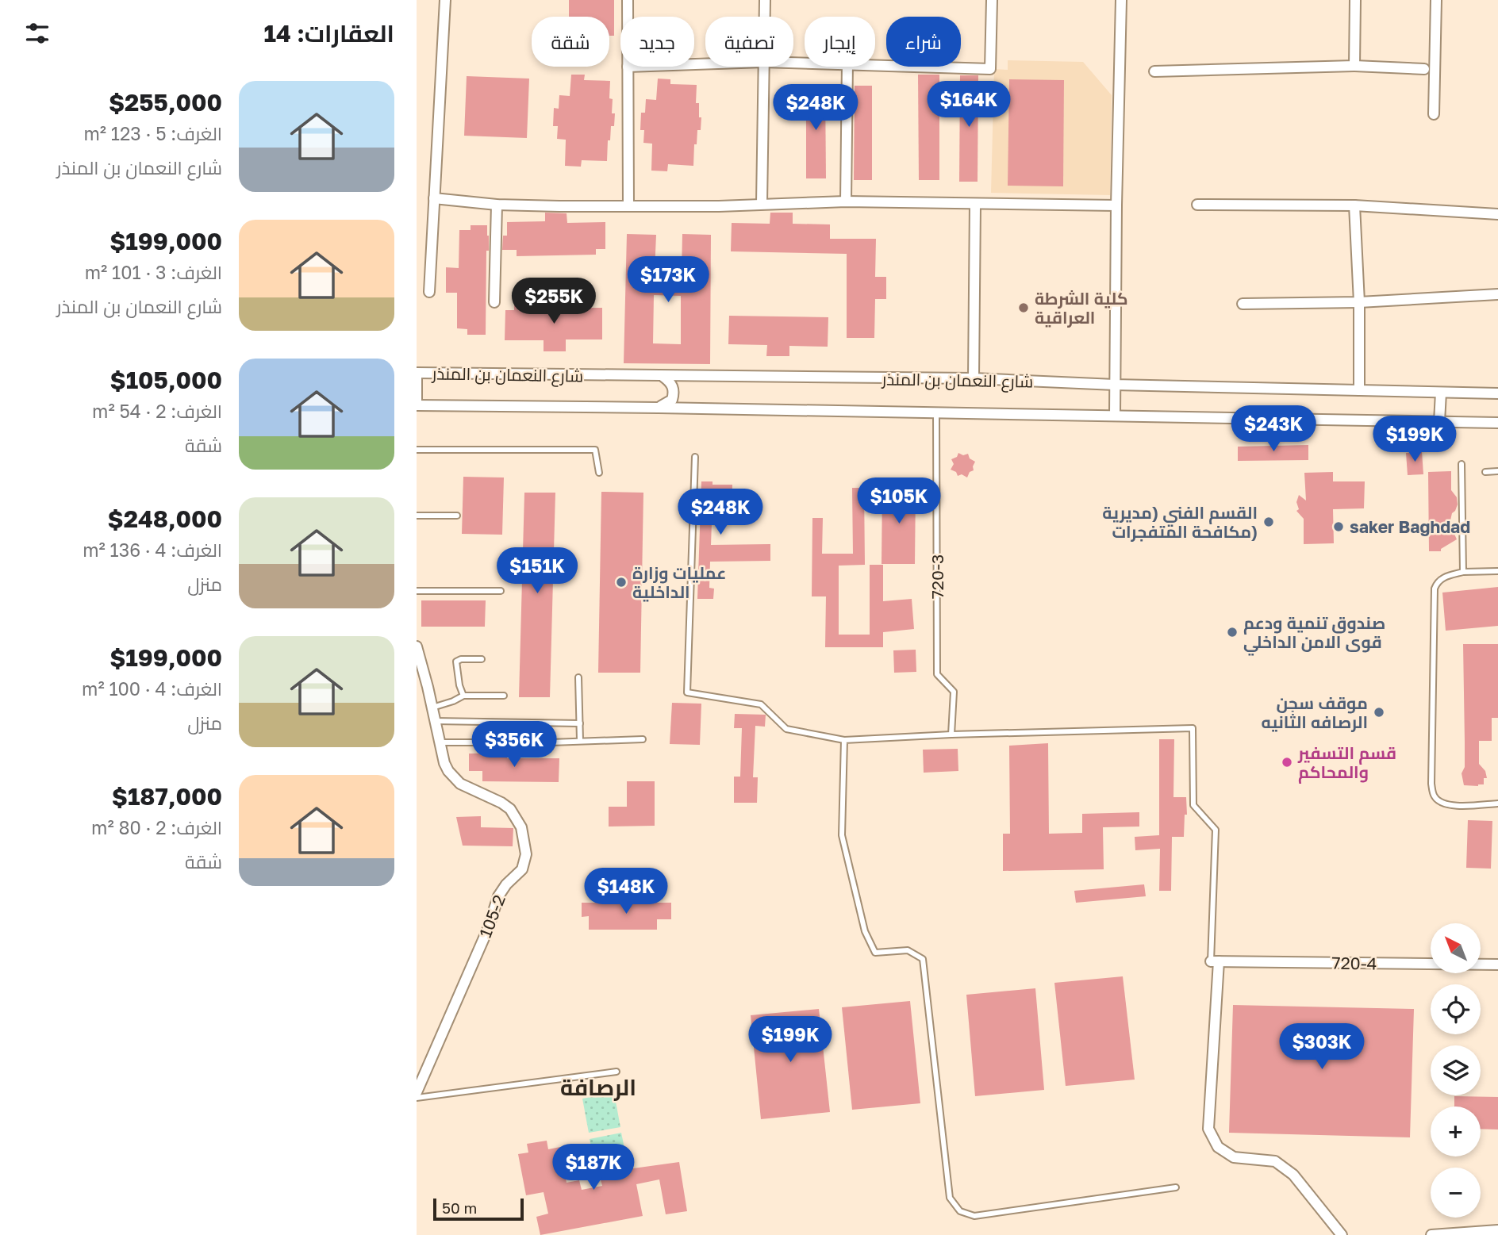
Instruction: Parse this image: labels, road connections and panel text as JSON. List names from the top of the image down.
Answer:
{
  "streets": {
    "street": ["شارع النعمان بن المنذر", "105-2", "720-4"],
    "lane": ["720-3"]
  },
  "crossings": [
    ["شارع النعمان بن المنذر", "720-3"]
  ],
  "districts": ["الرصافة"],
  "places": [
    "كلية الشرطة العراقية",
    "القسم الفني (مديرية مكافحة المتفجرات)",
    "saker Baghdad",
    "عمليات وزارة الداخلية",
    "صندوق تنمية ودعم قوى الامن الداخلي",
    "موقف سجن الرصافه الثانيه",
    "قسم التسفير والمحاكم"
  ],
  "scale_bar": "50 m",
  "north": "top left",
  "page": {
    "heading": "العقارات: 14",
    "chip": [
      "شراء",
      "إيجار",
      "تصفية",
      "جديد",
      "شقة"
    ],
    "list": [
      {
        "name": "$255,000",
        "note": "الغرف: 5 · 123 m² · شارع النعمان بن المنذر"
      },
      {
        "name": "$199,000",
        "note": "الغرف: 3 · 101 m² · شارع النعمان بن المنذر"
      },
      {
        "name": "$105,000",
        "note": "الغرف: 2 · 54 m² · شقة"
      },
      {
        "name": "$248,000",
        "note": "الغرف: 4 · 136 m² · منزل"
      },
      {
        "name": "$199,000",
        "note": "الغرف: 4 · 100 m² · منزل"
      },
      {
        "name": "$187,000",
        "note": "الغرف: 2 · 80 m² · شقة"
      }
    ],
    "price": [
      "$164K",
      "$248K",
      "$173K",
      "$255K",
      "$243K",
      "$199K",
      "$105K",
      "$248K",
      "$151K",
      "$356K",
      "$148K",
      "$199K",
      "$303K",
      "$187K"
    ],
    "map_buttons": ["+", "−"],
    "scale": "50 m"
  }
}
